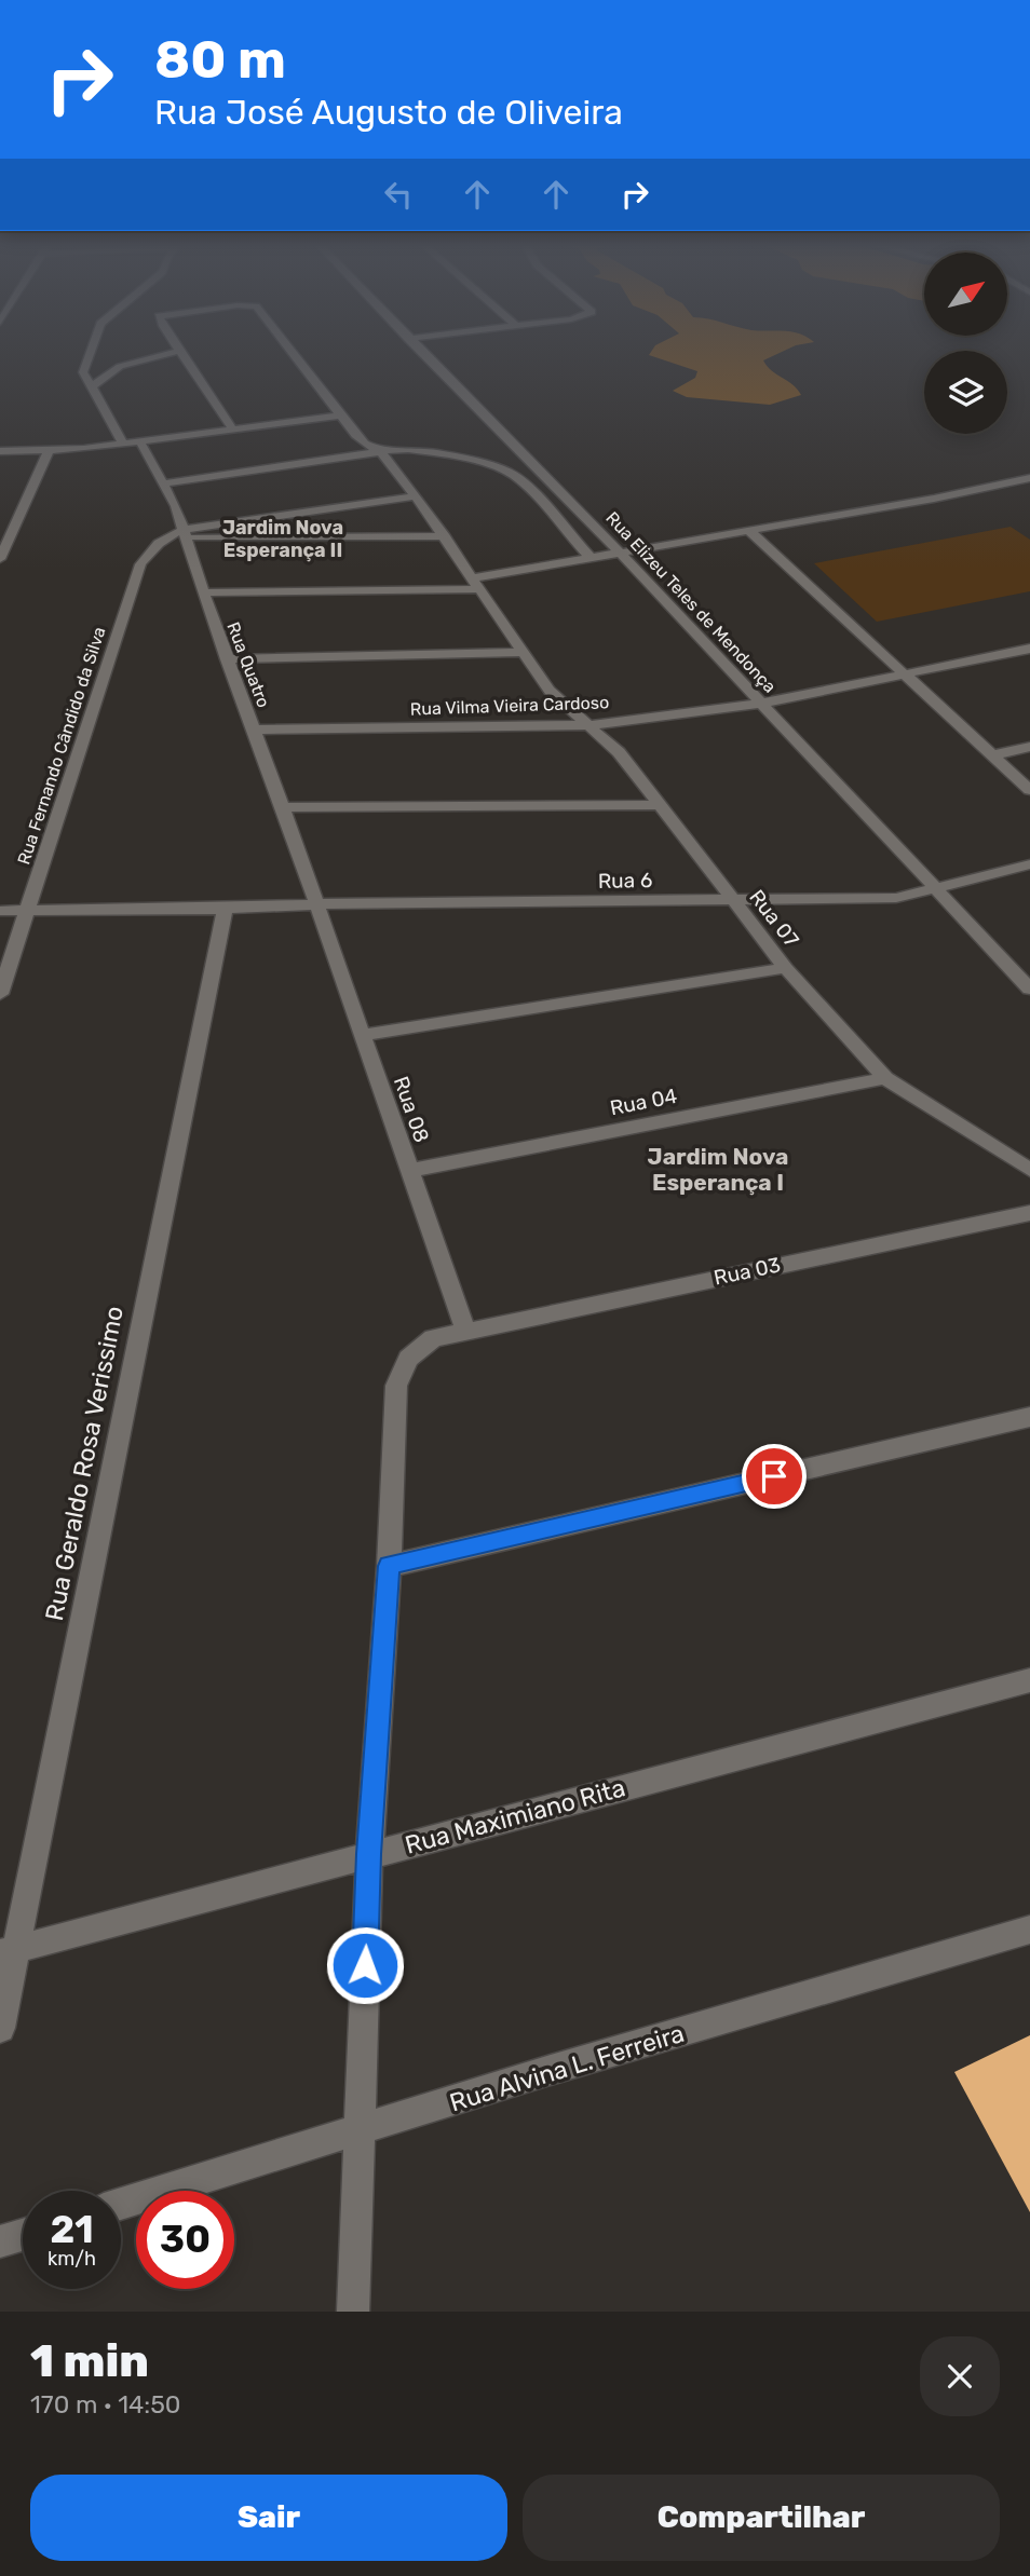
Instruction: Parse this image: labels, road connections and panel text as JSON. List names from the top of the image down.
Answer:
{
  "streets": {
    "street": [
      "Rua Elizeu Teles de Mendonça",
      "Rua Quatro",
      "Rua Vilma Vieira Cardoso",
      "Rua Fernando Cândido da Silva",
      "Rua 6",
      "Rua 07",
      "Rua 04",
      "Rua 08",
      "Rua 03",
      "Rua Geraldo Rosa Verissimo",
      "Rua Maximiano Rita",
      "Rua Alvina L. Ferreira"
    ]
  },
  "crossings": [
    ["Rua Elizeu Teles de Mendonça", "Rua Vilma Vieira Cardoso"],
    ["Rua Elizeu Teles de Mendonça", "Rua 6"],
    ["Rua Quatro", "Rua Vilma Vieira Cardoso"],
    ["Rua Quatro", "Rua Fernando Cândido da Silva"],
    ["Rua Quatro", "Rua 6"],
    ["Rua Quatro", "Rua 08"],
    ["Rua Vilma Vieira Cardoso", "Rua 07"],
    ["Rua Fernando Cândido da Silva", "Rua 6"],
    ["Rua 6", "Rua 07"],
    ["Rua 6", "Rua 08"],
    ["Rua 6", "Rua Geraldo Rosa Verissimo"],
    ["Rua 07", "Rua 04"],
    ["Rua 04", "Rua 08"],
    ["Rua 08", "Rua 03"],
    ["Rua 03", "Rua Maximiano Rita"],
    ["Rua 03", "Rua Alvina L. Ferreira"],
    ["Rua Geraldo Rosa Verissimo", "Rua Maximiano Rita"]
  ],
  "districts": ["Jardim Nova Esperança II", "Jardim Nova Esperança I"],
  "north": "top right",
  "page": {
    "turn": ["80 m", "Rua José Augusto de Oliveira"],
    "speed": "21 km/h",
    "limit": "30",
    "heading": ["1 min", "170 m · 14:50"],
    "buttons": ["Sair", "Compartilhar"]
  }
}
